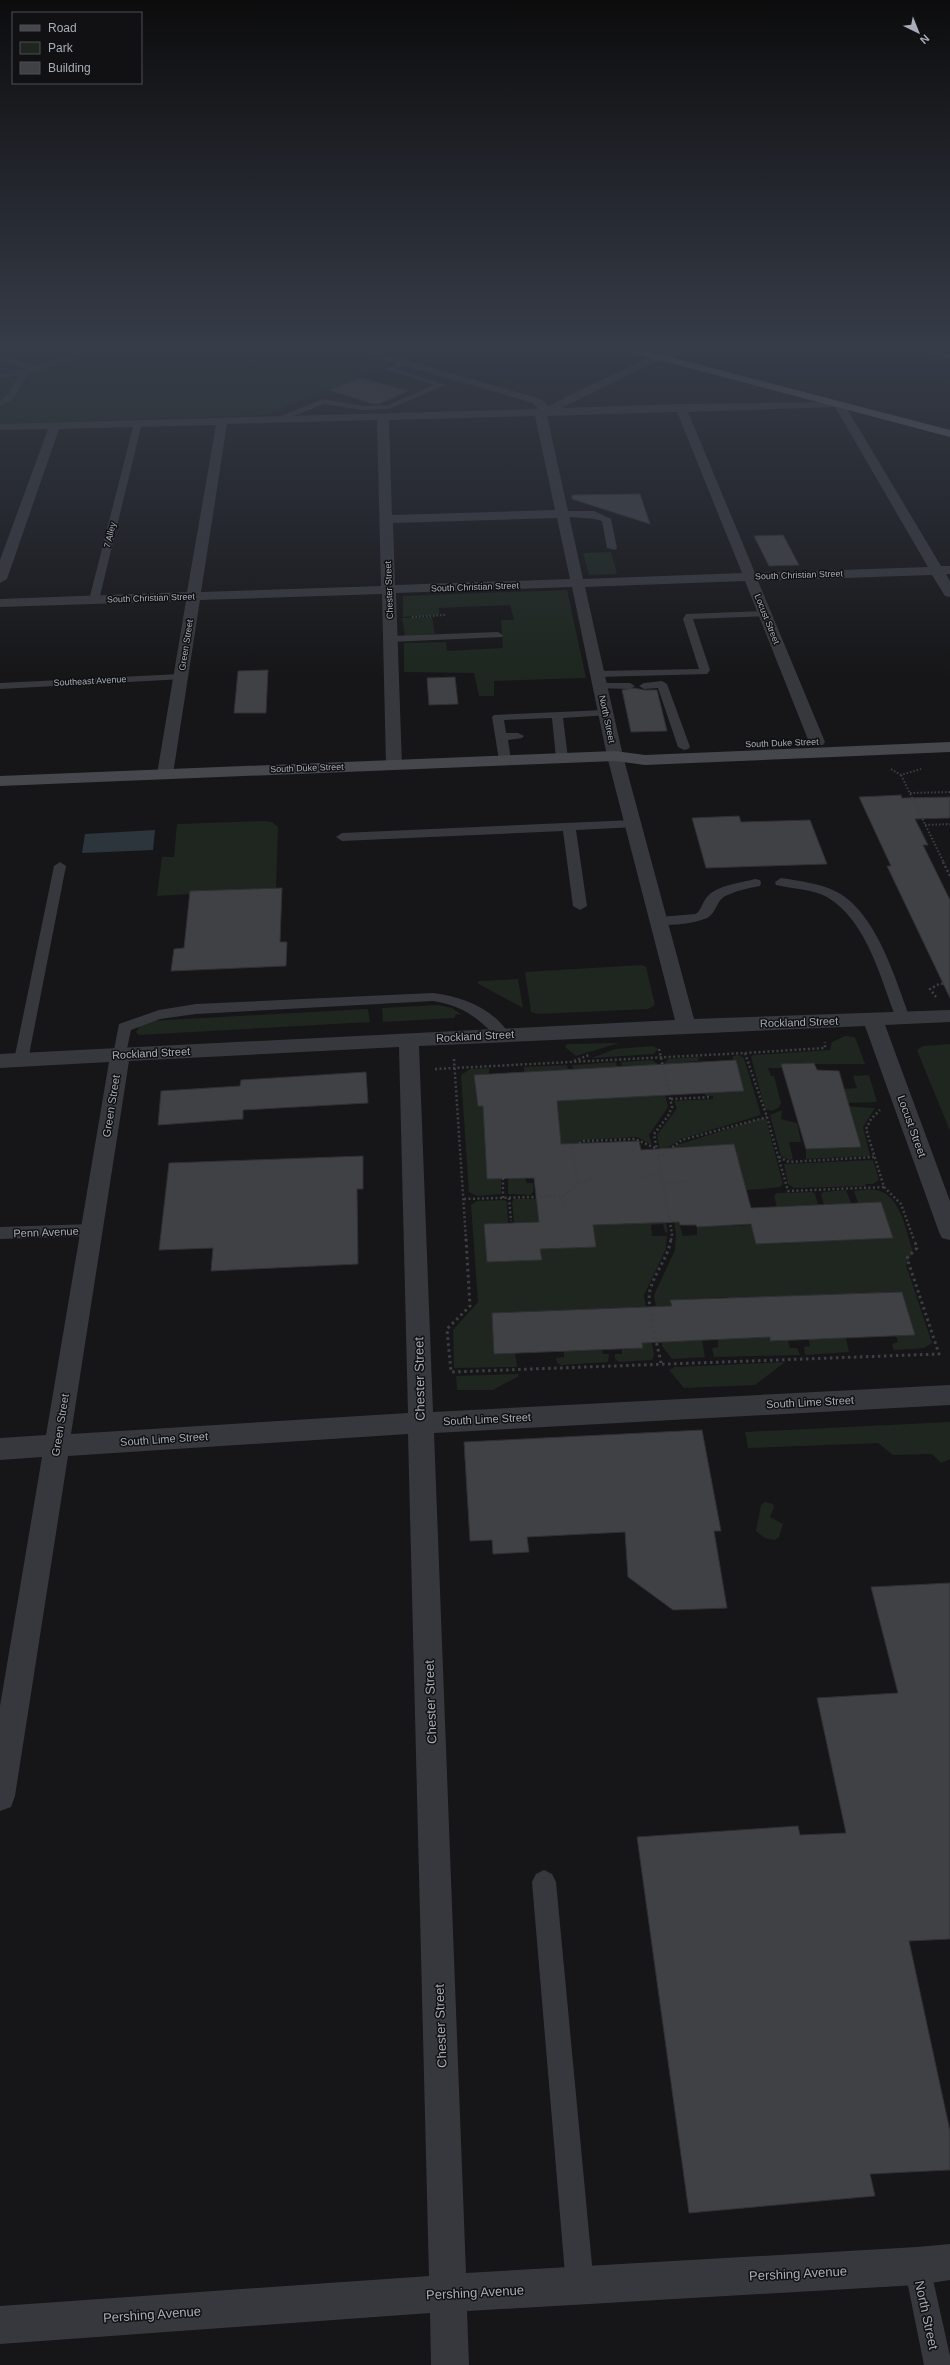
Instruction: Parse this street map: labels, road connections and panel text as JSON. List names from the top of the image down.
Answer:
{
  "streets": {
    "main road": ["South Duke Street"],
    "street": [
      "South Christian Street",
      "Chester Street",
      "Locust Street",
      "Green Street",
      "North Street",
      "Rockland Street",
      "South Lime Street",
      "Pershing Avenue"
    ],
    "lane": ["7 Alley", "Southeast Avenue", "Penn Avenue"]
  },
  "crossings": [
    ["7 Alley", "South Christian Street"],
    ["South Christian Street", "Chester Street"],
    ["South Christian Street", "Locust Street"],
    ["South Christian Street", "Green Street"],
    ["South Christian Street", "North Street"],
    ["Chester Street", "South Duke Street"],
    ["Chester Street", "Rockland Street"],
    ["Chester Street", "South Lime Street"],
    ["Chester Street", "Pershing Avenue"],
    ["Locust Street", "South Duke Street"],
    ["Locust Street", "Rockland Street"],
    ["Green Street", "Southeast Avenue"],
    ["Green Street", "South Duke Street"],
    ["Green Street", "Rockland Street"],
    ["Green Street", "Penn Avenue"],
    ["Green Street", "South Lime Street"],
    ["North Street", "South Duke Street"],
    ["North Street", "Rockland Street"],
    ["North Street", "Pershing Avenue"]
  ],
  "legend": ["Road", "Park", "Building"],
  "north": "bottom right"
}
